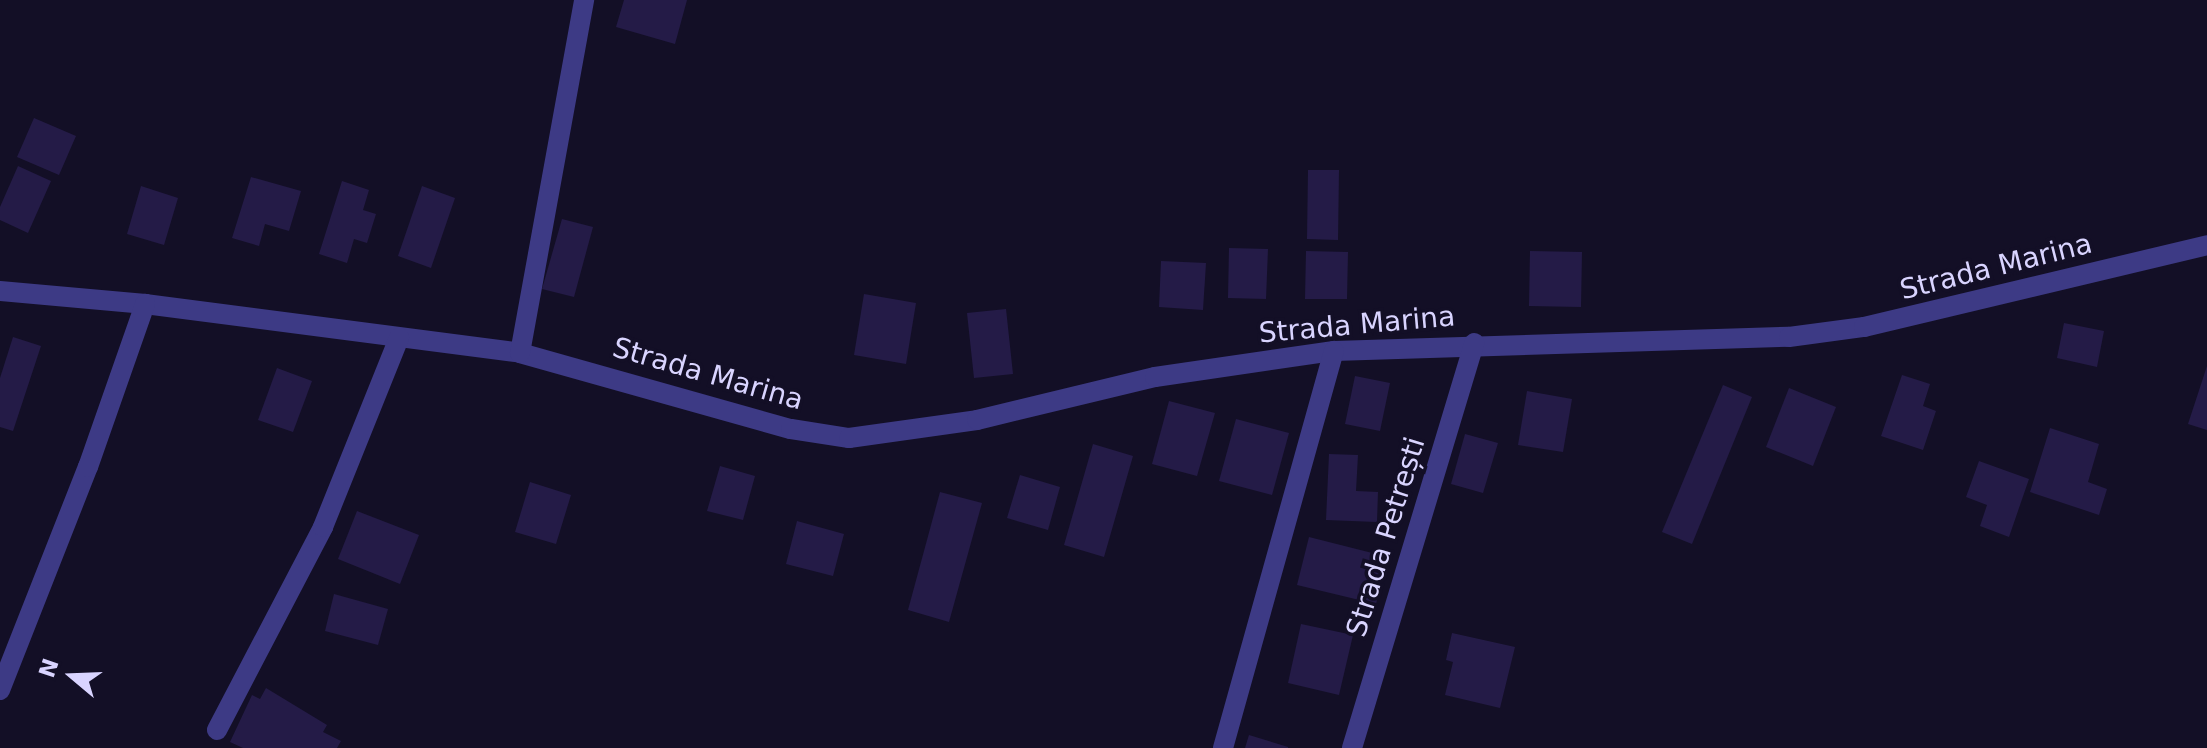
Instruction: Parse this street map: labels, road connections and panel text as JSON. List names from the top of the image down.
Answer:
{
  "streets": {
    "street": ["Strada Marina", "Strada Petrești"]
  },
  "crossings": [
    ["Strada Marina", "Strada Petrești"]
  ],
  "north": "left"
}
